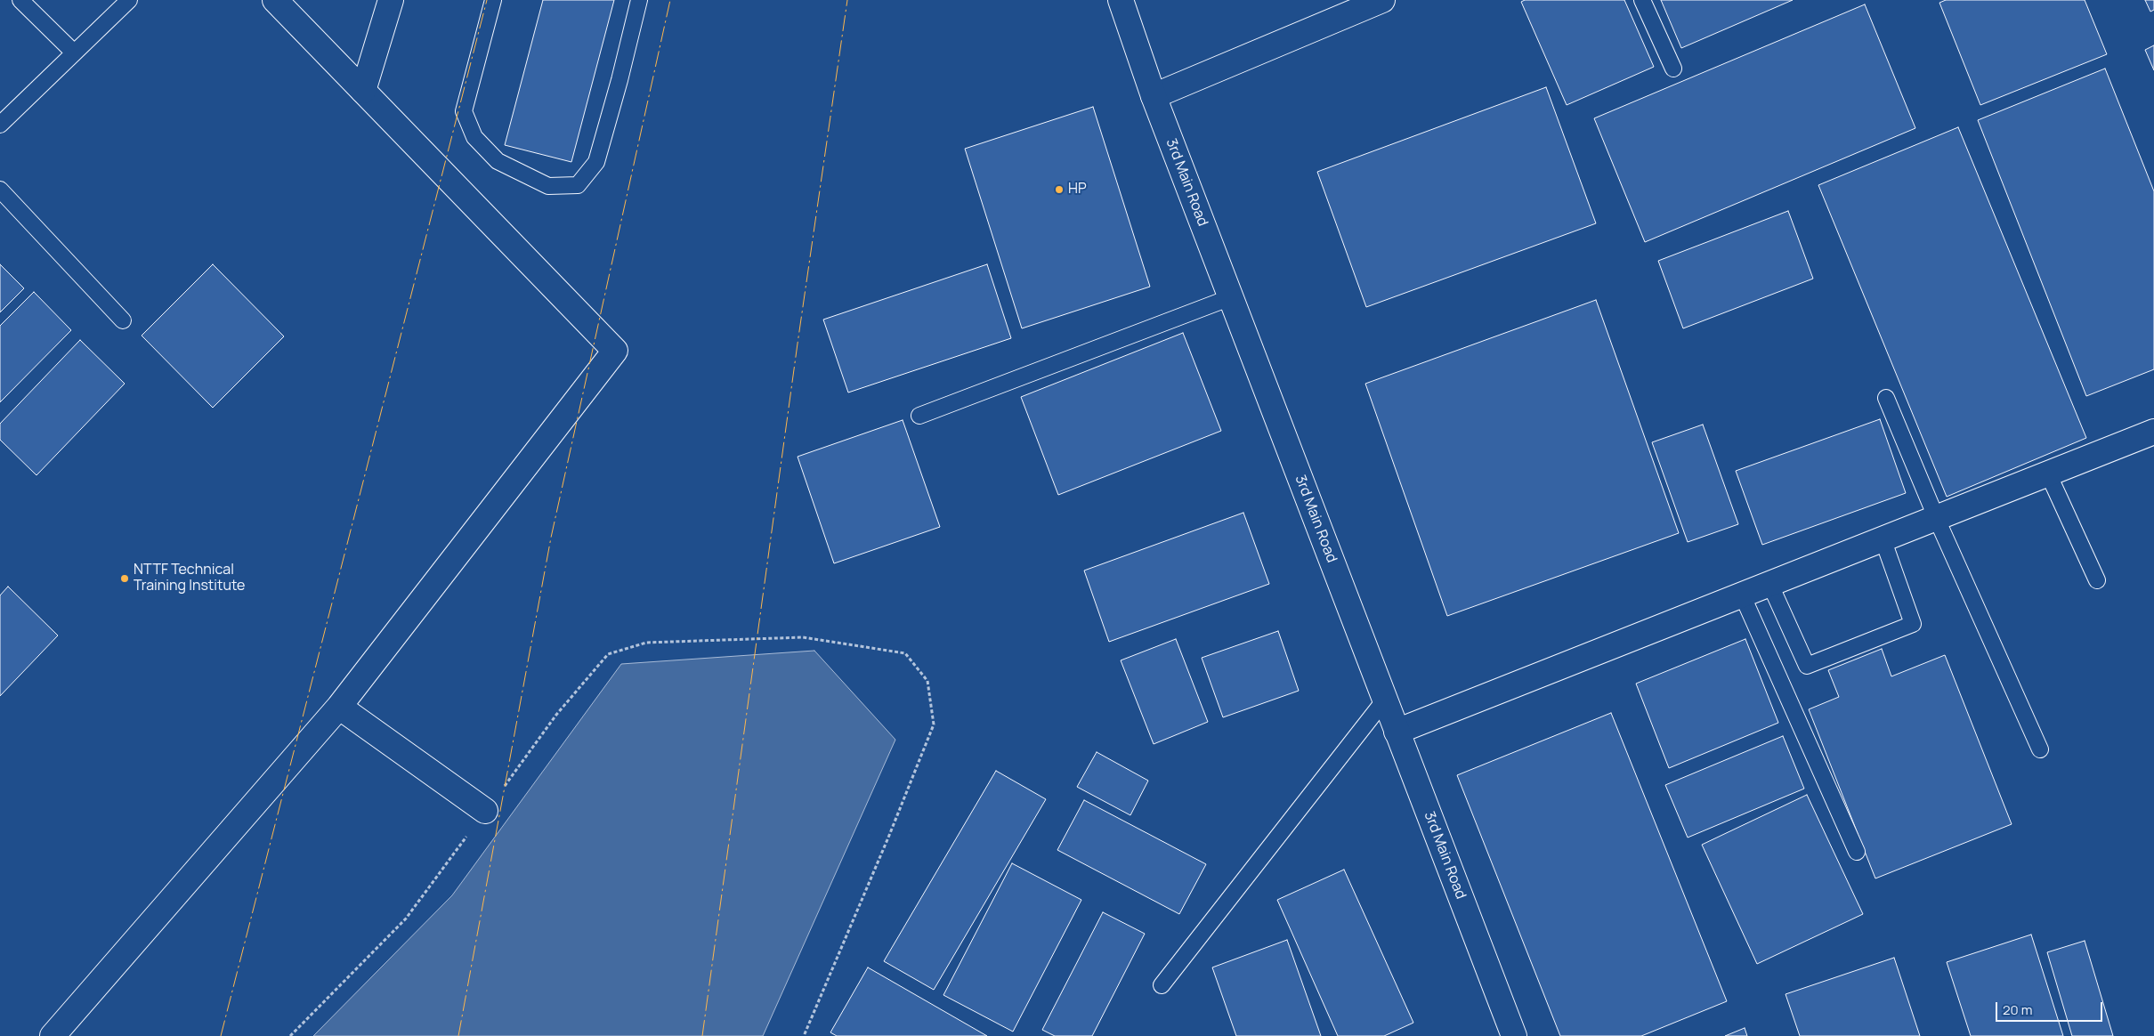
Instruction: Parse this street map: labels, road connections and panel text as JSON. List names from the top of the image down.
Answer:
{
  "streets": {
    "street": ["3rd Main Road"]
  },
  "places": ["HP", "NTTF Technical Training Institute"],
  "scale_bar": "20 m"
}
